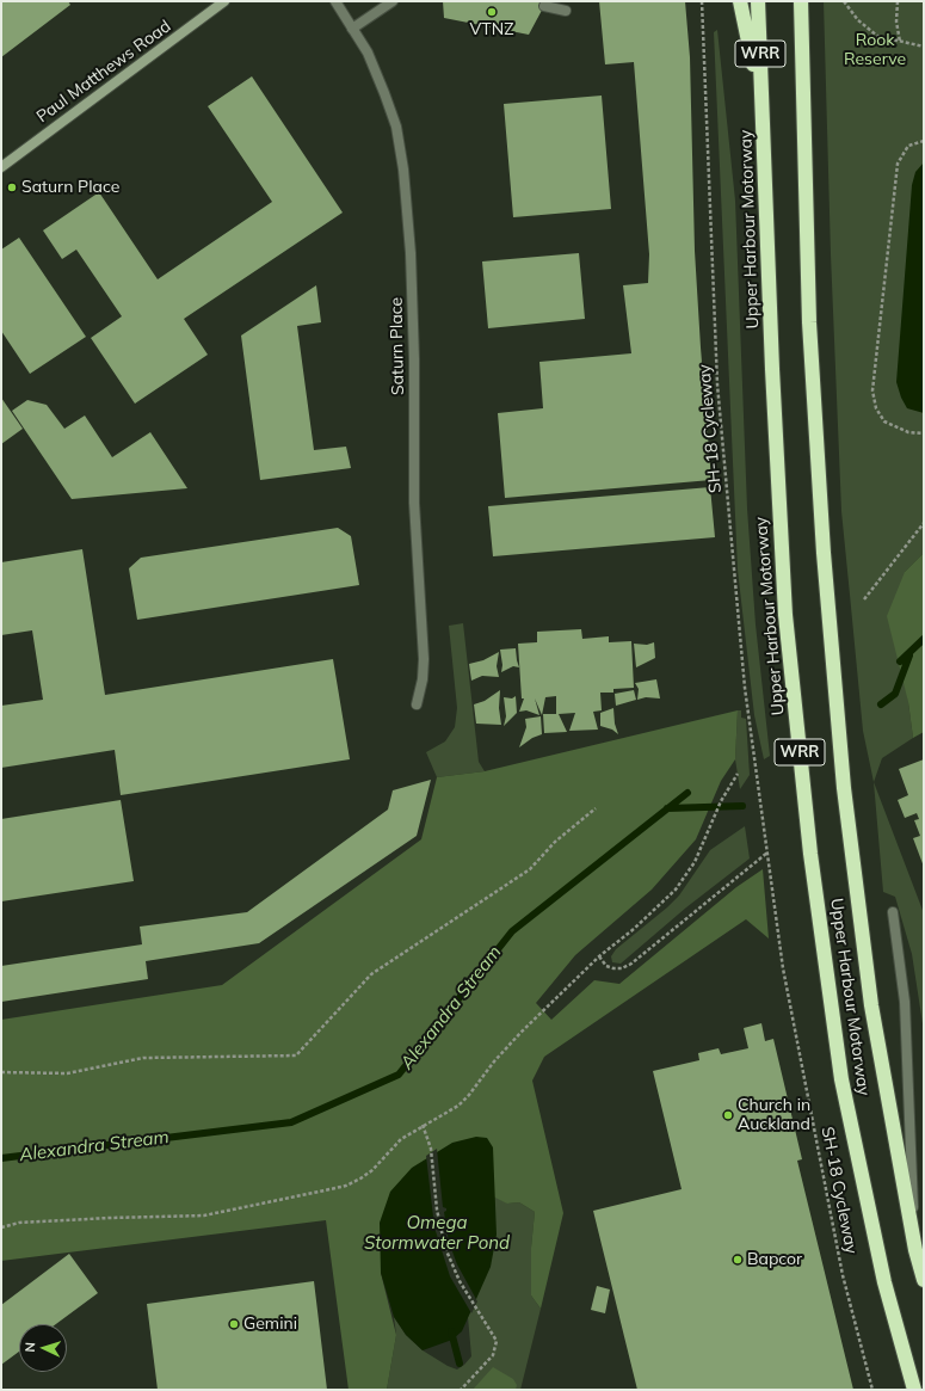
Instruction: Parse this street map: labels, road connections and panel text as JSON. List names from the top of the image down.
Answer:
{
  "streets": {
    "highway": ["WRR", "Upper Harbour Motorway"],
    "main road": ["Paul Matthews Road"],
    "street": ["Saturn Place"],
    "path": ["SH-18 Cycleway"]
  },
  "water": ["Alexandra Stream", "Omega Stormwater Pond"],
  "parks": ["Rook Reserve"],
  "places": [
    "VTNZ",
    "Saturn Place",
    "Church in Auckland",
    "Bapcor",
    "Gemini"
  ],
  "north": "left"
}
